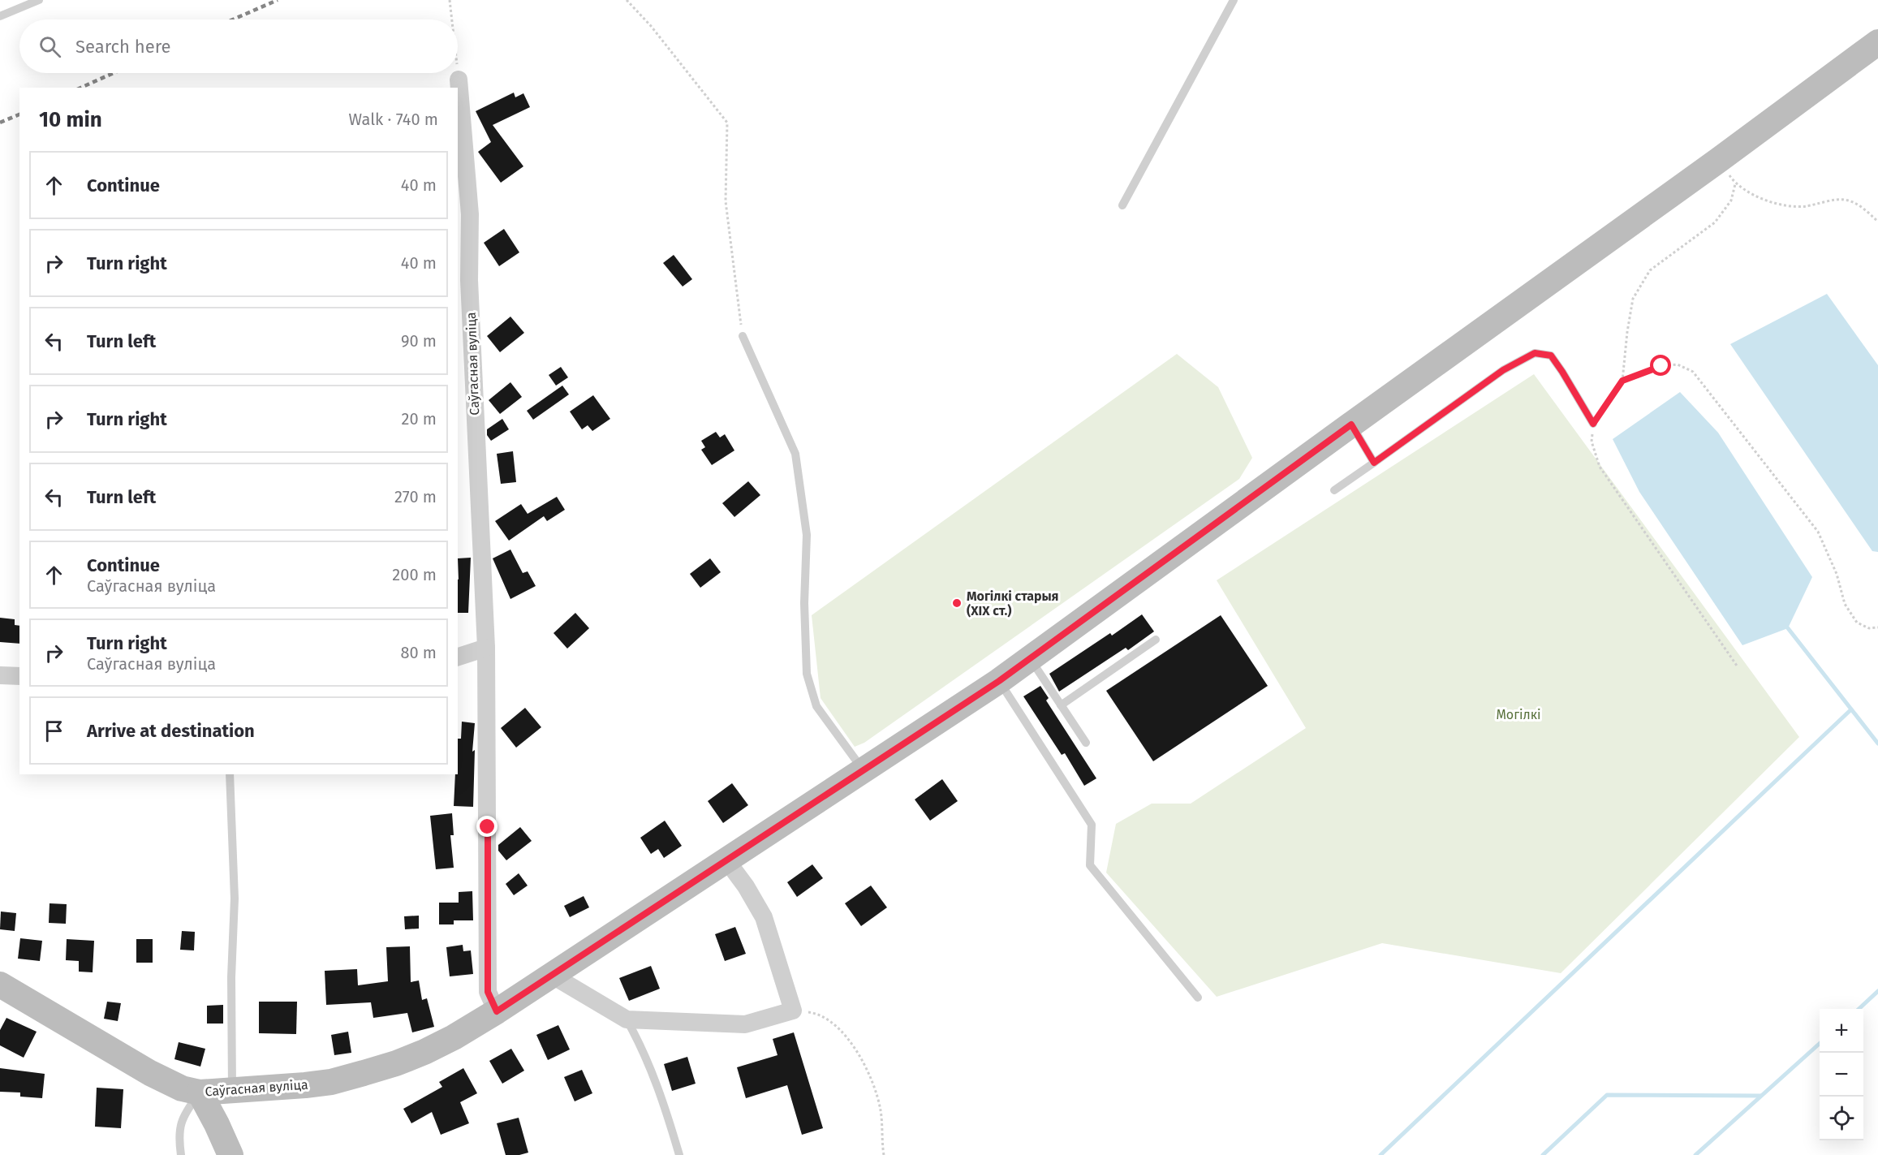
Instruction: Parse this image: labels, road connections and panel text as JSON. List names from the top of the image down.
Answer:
{
  "streets": {
    "main road": ["Саўгасная вуліца"]
  },
  "parks": ["Могілкі"],
  "places": ["Могілкі старыя (XIX ст.)"],
  "page": {
    "search": "Search here",
    "heading": ["10 min", "Walk · 740 m"],
    "list": [
      ["Continue", "40 m"],
      ["Turn right", "40 m"],
      ["Turn left", "90 m"],
      ["Turn right", "20 m"],
      ["Turn left", "270 m"],
      ["Continue", "Саўгасная вуліца", "200 m"],
      ["Turn right", "Саўгасная вуліца", "80 m"],
      "Arrive at destination"
    ],
    "map_buttons": ["+", "−"]
  }
}
